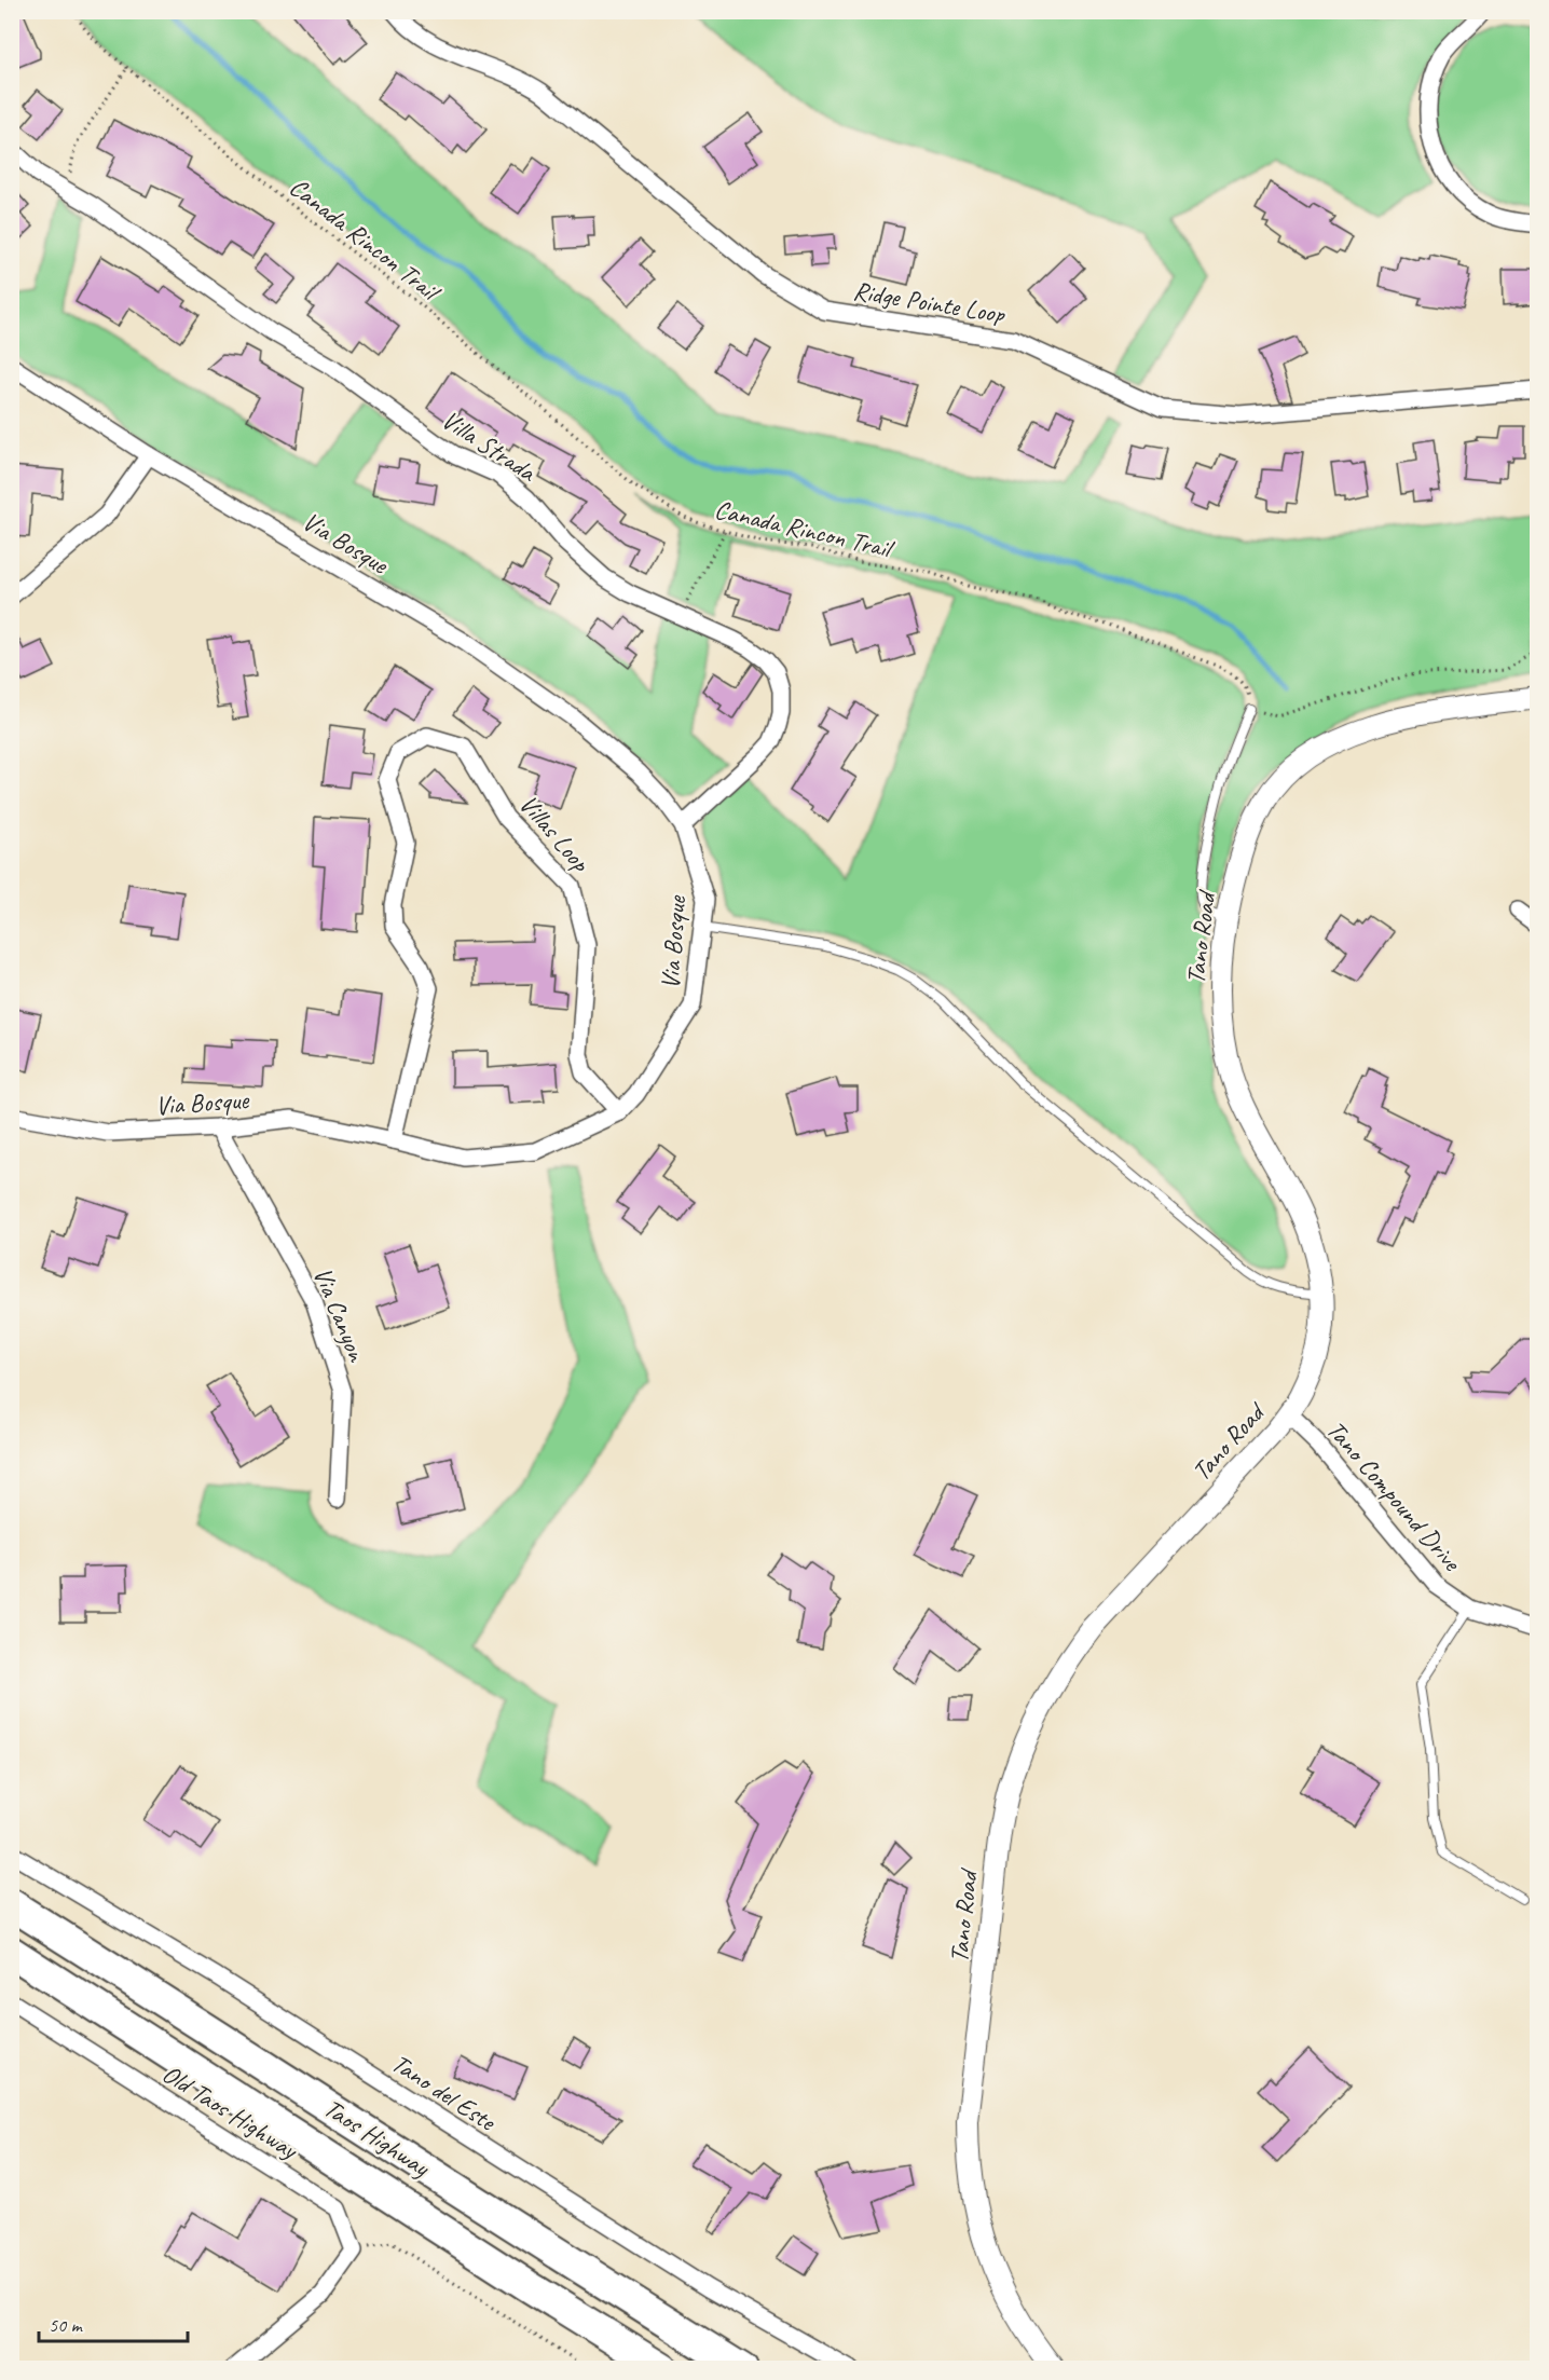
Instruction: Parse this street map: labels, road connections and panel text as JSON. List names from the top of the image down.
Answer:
{
  "streets": {
    "highway": ["Taos Highway"],
    "street": [
      "Ridge Pointe Loop",
      "Villa Strada",
      "Via Bosque",
      "Villas Loop",
      "Tano Road",
      "Via Canyon",
      "Tano Compound Drive",
      "Tano del Este",
      "Old Taos Highway"
    ],
    "path": ["Canada Rincon Trail"]
  },
  "crossings": [
    ["Villa Strada", "Via Bosque"],
    ["Via Bosque", "Villas Loop"],
    ["Via Bosque", "Via Canyon"],
    ["Tano Road", "Tano Compound Drive"]
  ],
  "scale_bar": "50 m"
}
